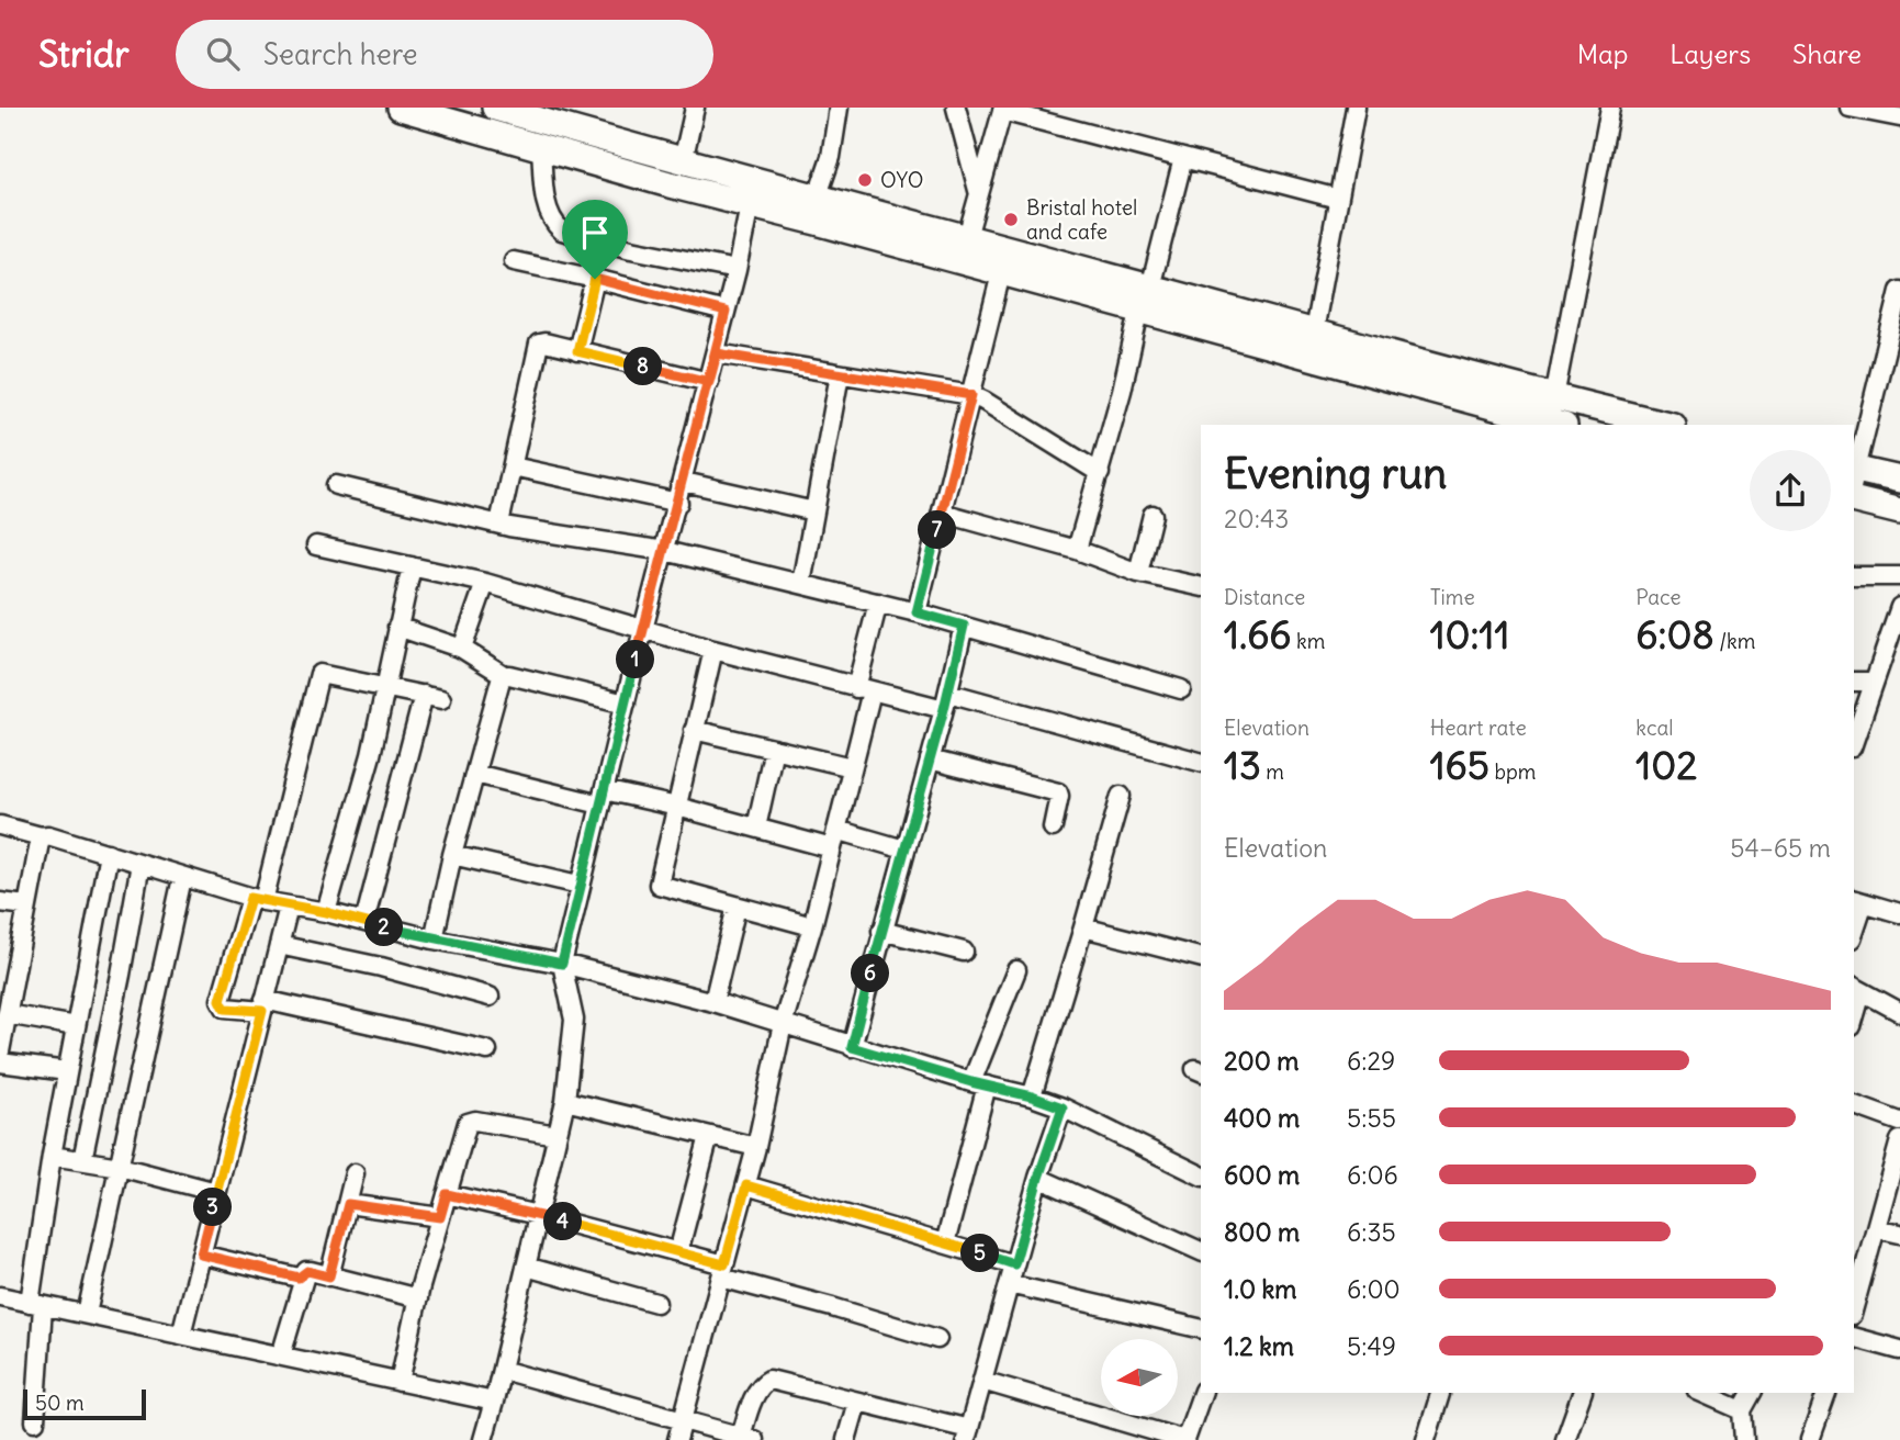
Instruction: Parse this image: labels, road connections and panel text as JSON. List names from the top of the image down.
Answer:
{
  "places": ["OYO", "Bristal hotel and cafe"],
  "scale_bar": "50 m",
  "north": "left",
  "page": {
    "header": "Stridr",
    "search": "Search here",
    "nav": ["Map", "Layers", "Share"],
    "pins": [
      "8",
      "7",
      "1",
      "2",
      "6",
      "3",
      "4",
      "5"
    ],
    "heading": ["Evening run", "20:43"],
    "stats": [
      ["Distance", "1.66 km"],
      ["Time", "10:11"],
      ["Pace", "6:08 /km"],
      ["Elevation", "13 m"],
      ["Heart rate", "165 bpm"],
      ["kcal", "102"]
    ],
    "chart": ["Elevation", "54–65 m"],
    "list": [
      {
        "name": "200 m",
        "note": "6:29"
      },
      {
        "name": "400 m",
        "note": "5:55"
      },
      {
        "name": "600 m",
        "note": "6:06"
      },
      {
        "name": "800 m",
        "note": "6:35"
      },
      {
        "name": "1.0 km",
        "note": "6:00"
      },
      {
        "name": "1.2 km",
        "note": "5:49"
      }
    ],
    "scale": "50 m"
  }
}
